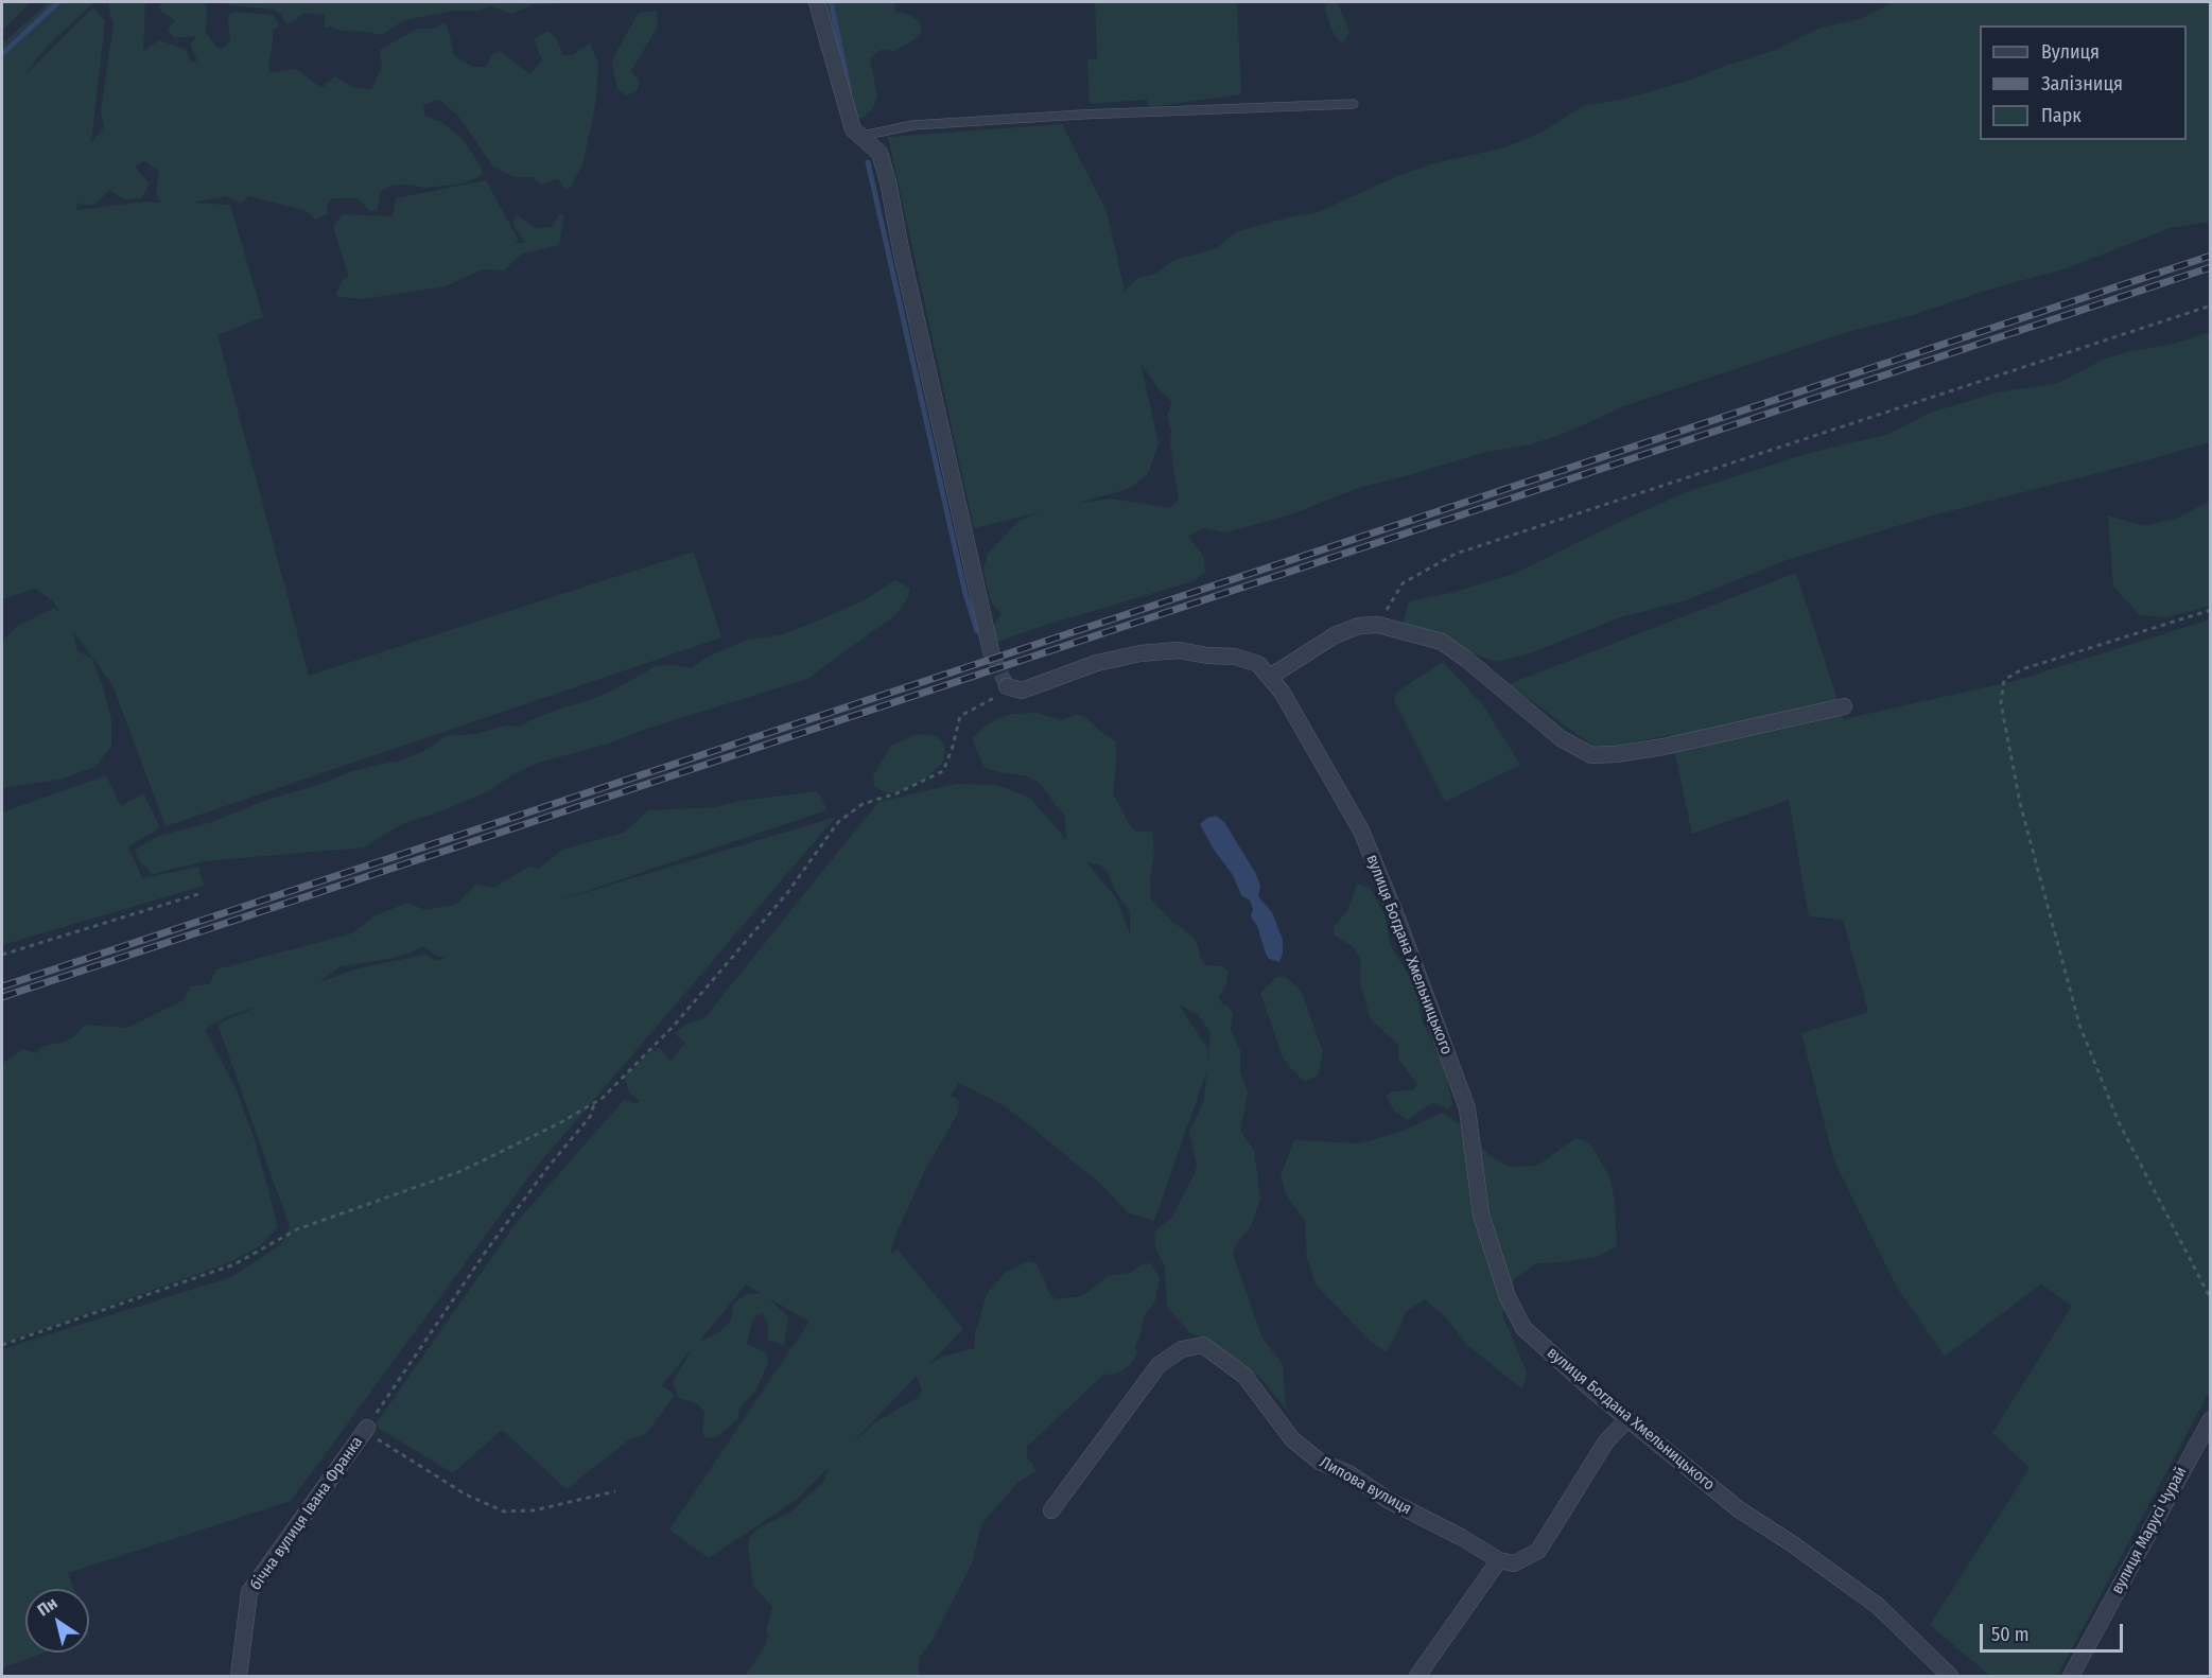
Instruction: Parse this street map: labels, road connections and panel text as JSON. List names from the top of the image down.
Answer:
{
  "streets": {
    "street": [
      "вулиця Богдана Хмельницького",
      "Липова вулиця",
      "бічна вулиця Івана Франка",
      "вулиця Марусі Чурай"
    ]
  },
  "legend": ["Вулиця", "Залізниця", "Парк"],
  "scale_bar": "50 m",
  "north": "top left"
}
